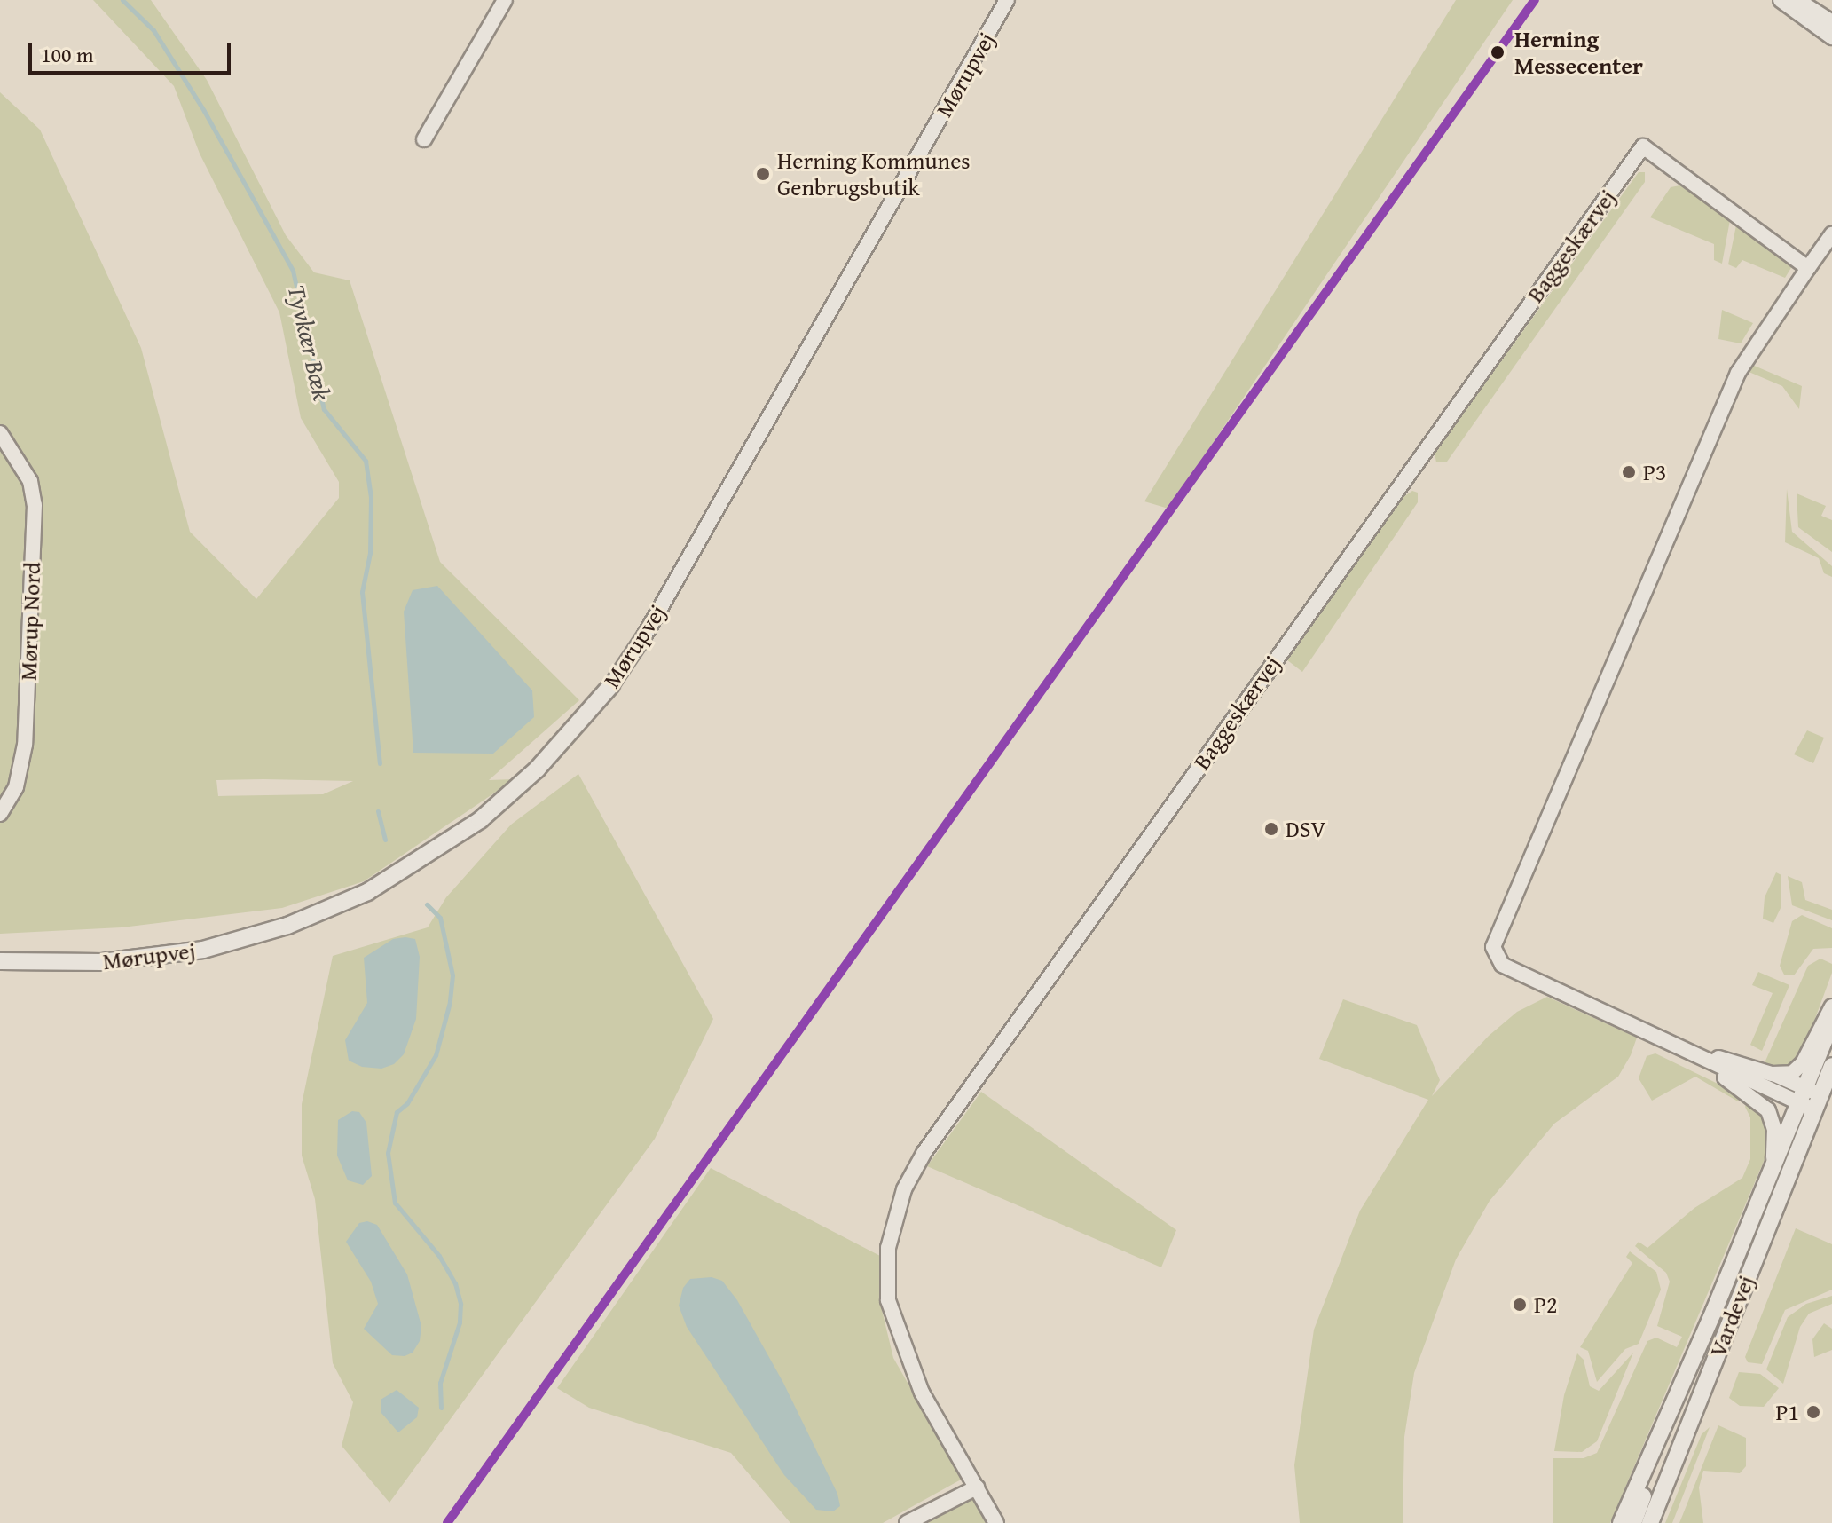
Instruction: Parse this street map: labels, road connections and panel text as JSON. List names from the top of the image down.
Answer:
{
  "streets": {
    "street": [
      "Mørupvej",
      "Baggeskærvej",
      "Mørup Nord",
      "Vardevej"
    ]
  },
  "crossings": [
    ["Baggeskærvej", "Vardevej"]
  ],
  "water": ["Tyvkær Bæk"],
  "places": [
    "Herning Messecenter",
    "Herning Kommunes Genbrugsbutik",
    "P3",
    "DSV",
    "P2",
    "P1"
  ],
  "scale_bar": "100 m"
}
